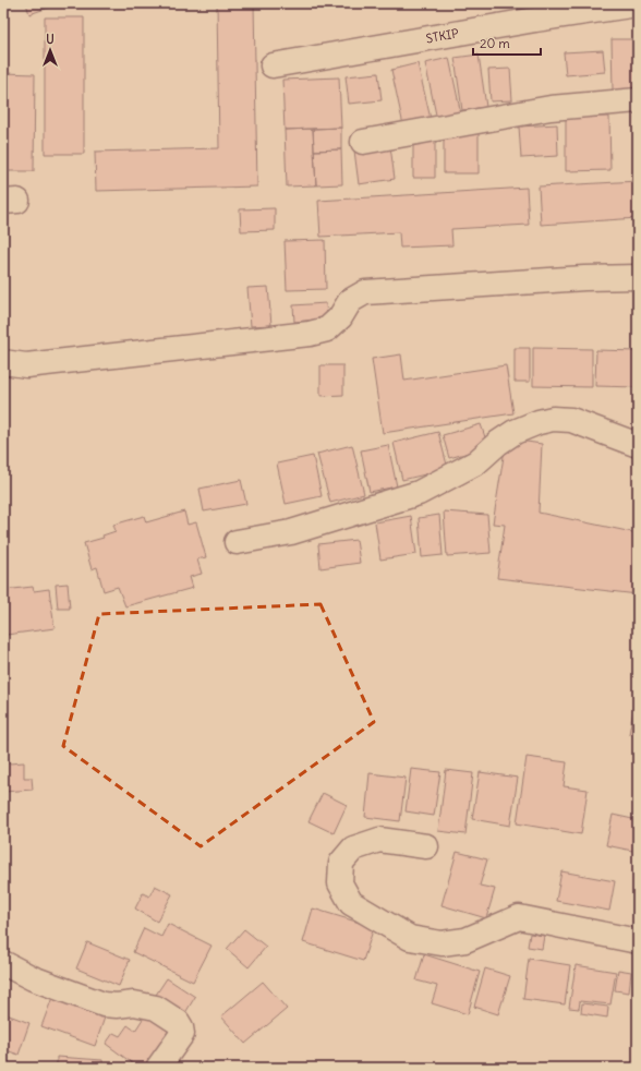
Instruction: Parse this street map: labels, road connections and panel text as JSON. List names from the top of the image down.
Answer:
{
  "streets": {
    "street": ["STKIP"]
  },
  "scale_bar": "20 m",
  "north": "top"
}
